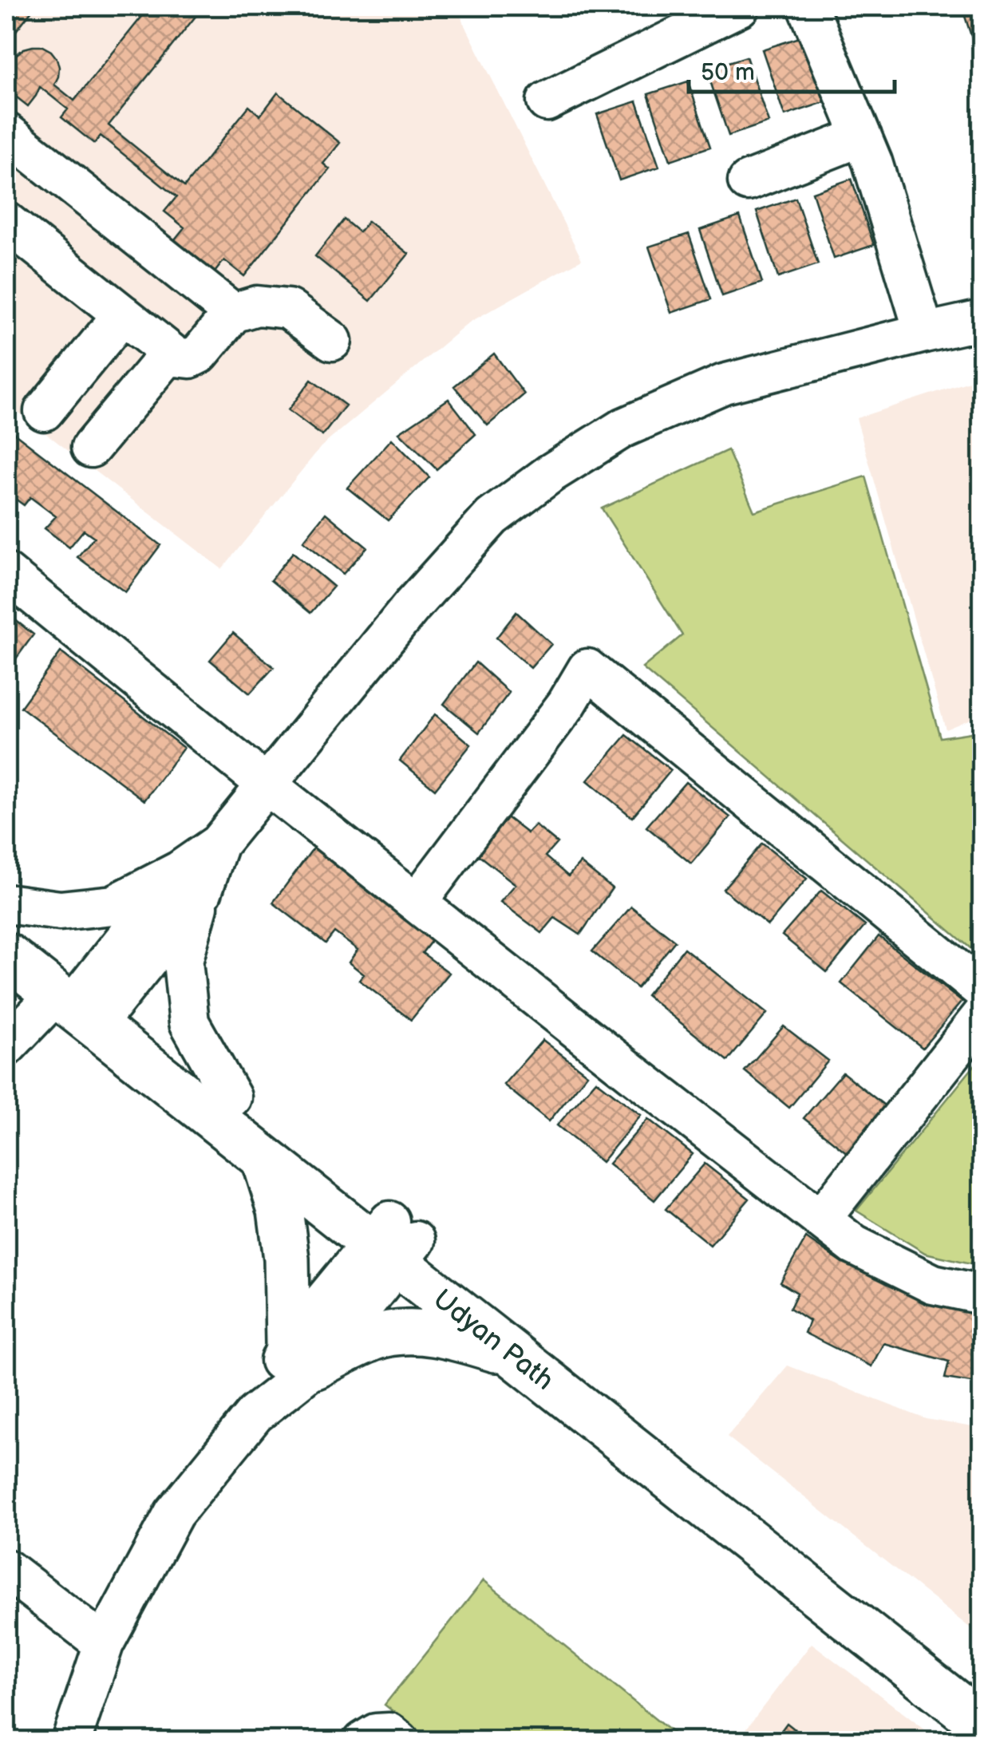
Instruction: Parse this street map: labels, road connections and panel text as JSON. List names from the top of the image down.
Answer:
{
  "streets": {
    "main road": ["Udyan Path"]
  },
  "scale_bar": "50 m"
}
